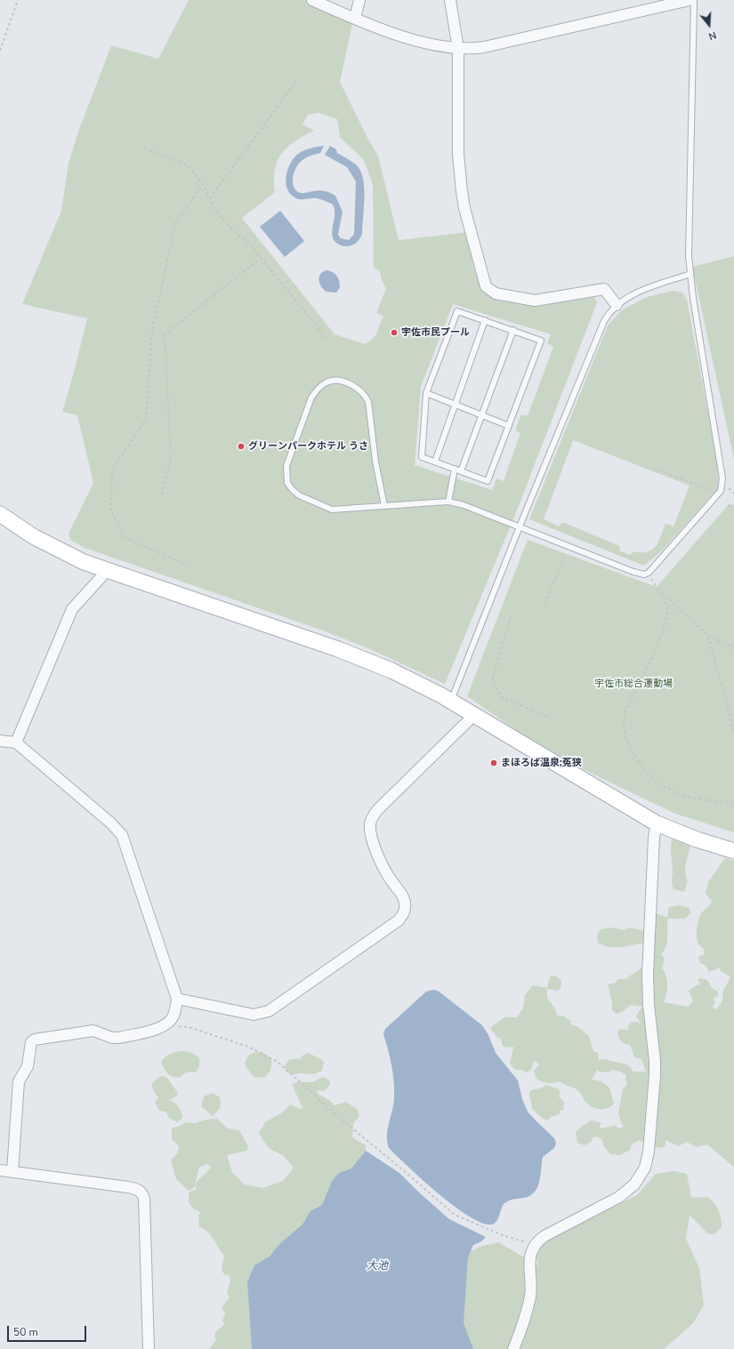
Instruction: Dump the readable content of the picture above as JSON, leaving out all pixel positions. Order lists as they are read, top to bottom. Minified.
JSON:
{"water":["大池"],"parks":["宇佐市総合運動場"],"places":["宇佐市民プール","グリーンパークホテル うさ","まほろば温泉;菟狭"],"scale_bar":"50 m","north":"bottom"}
